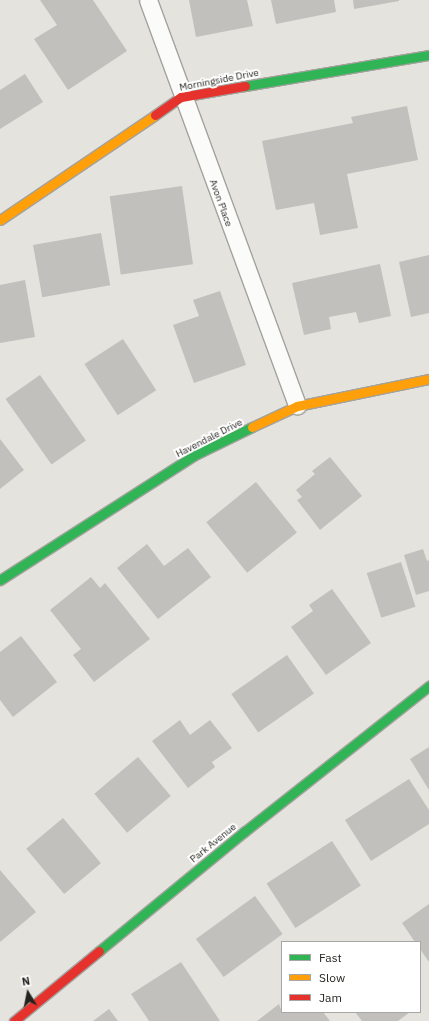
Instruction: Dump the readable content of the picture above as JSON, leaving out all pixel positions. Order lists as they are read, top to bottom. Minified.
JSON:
{"streets":{"street":["Morningside Drive","Avon Place","Havendale Drive","Park Avenue"]},"crossings":[["Morningside Drive","Avon Place"],["Avon Place","Havendale Drive"]],"legend":["Fast","Slow","Jam"],"north":"top"}
